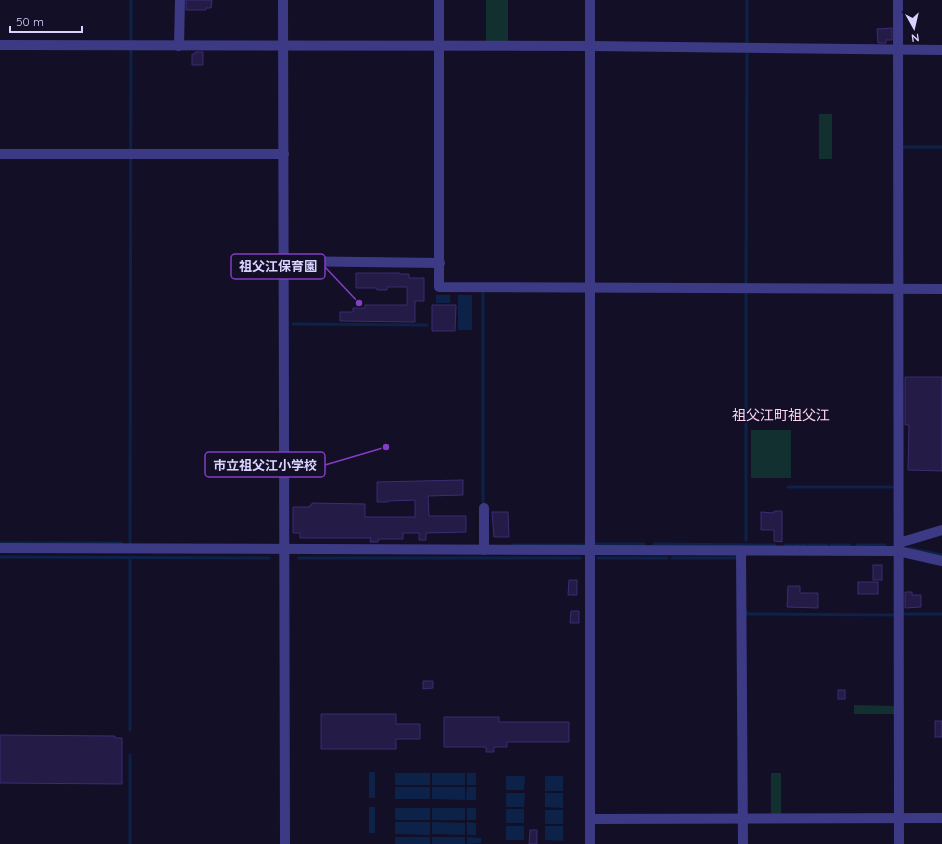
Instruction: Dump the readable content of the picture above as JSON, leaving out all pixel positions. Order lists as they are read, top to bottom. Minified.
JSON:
{"districts":["祖父江町祖父江"],"places":["祖父江保育園","市立祖父江小学校"],"scale_bar":"50 m","north":"bottom"}
